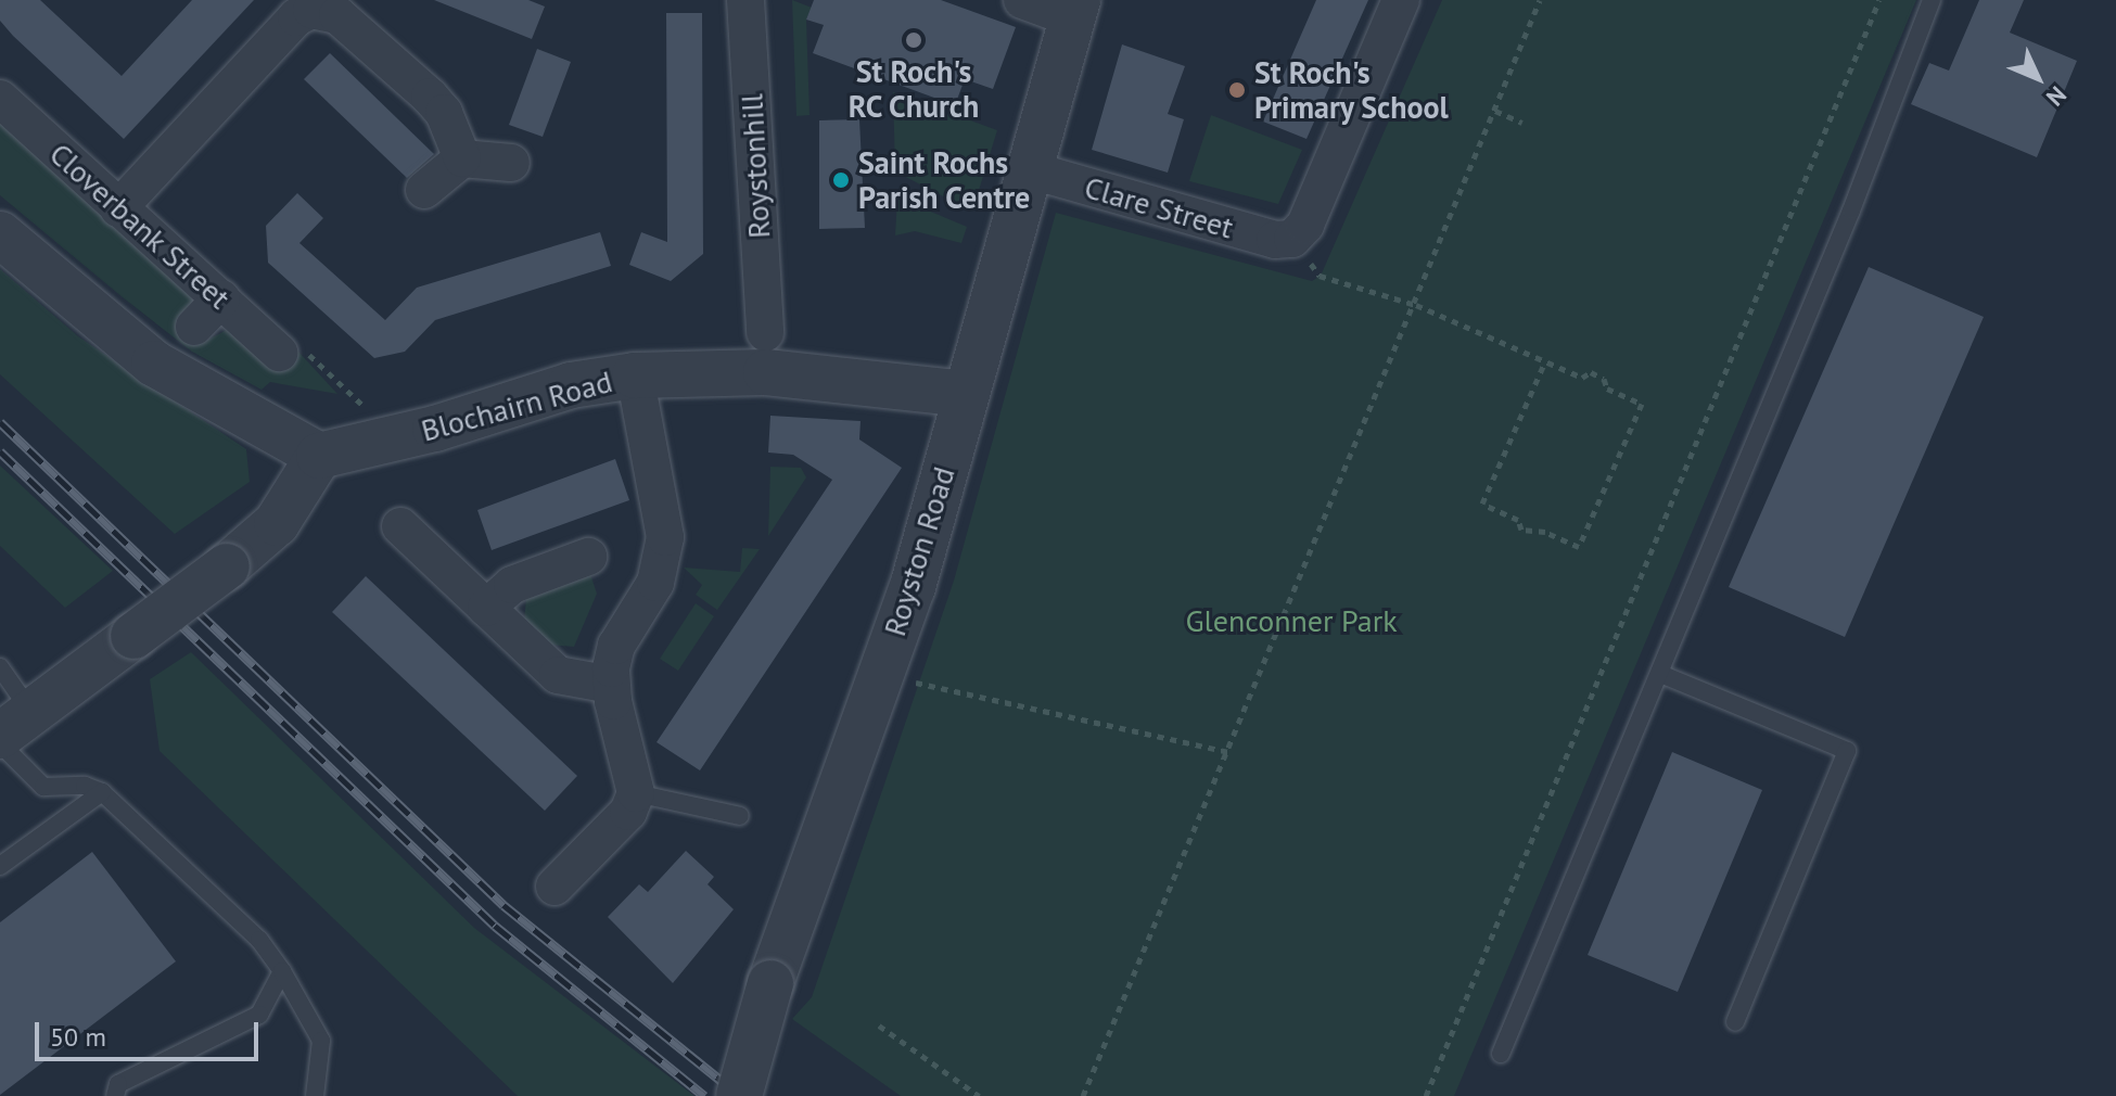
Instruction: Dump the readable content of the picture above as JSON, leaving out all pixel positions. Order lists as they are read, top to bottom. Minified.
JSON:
{"streets":{"street":["Roystonhill","Clare Street","Cloverbank Street","Blochairn Road","Royston Road"]},"crossings":[["Clare Street","Royston Road"],["Blochairn Road","Royston Road"]],"parks":["Glenconner Park"],"places":["St Roch's RC Church","St Roch's Primary School","Saint Rochs Parish Centre"],"scale_bar":"50 m","north":"bottom right"}
